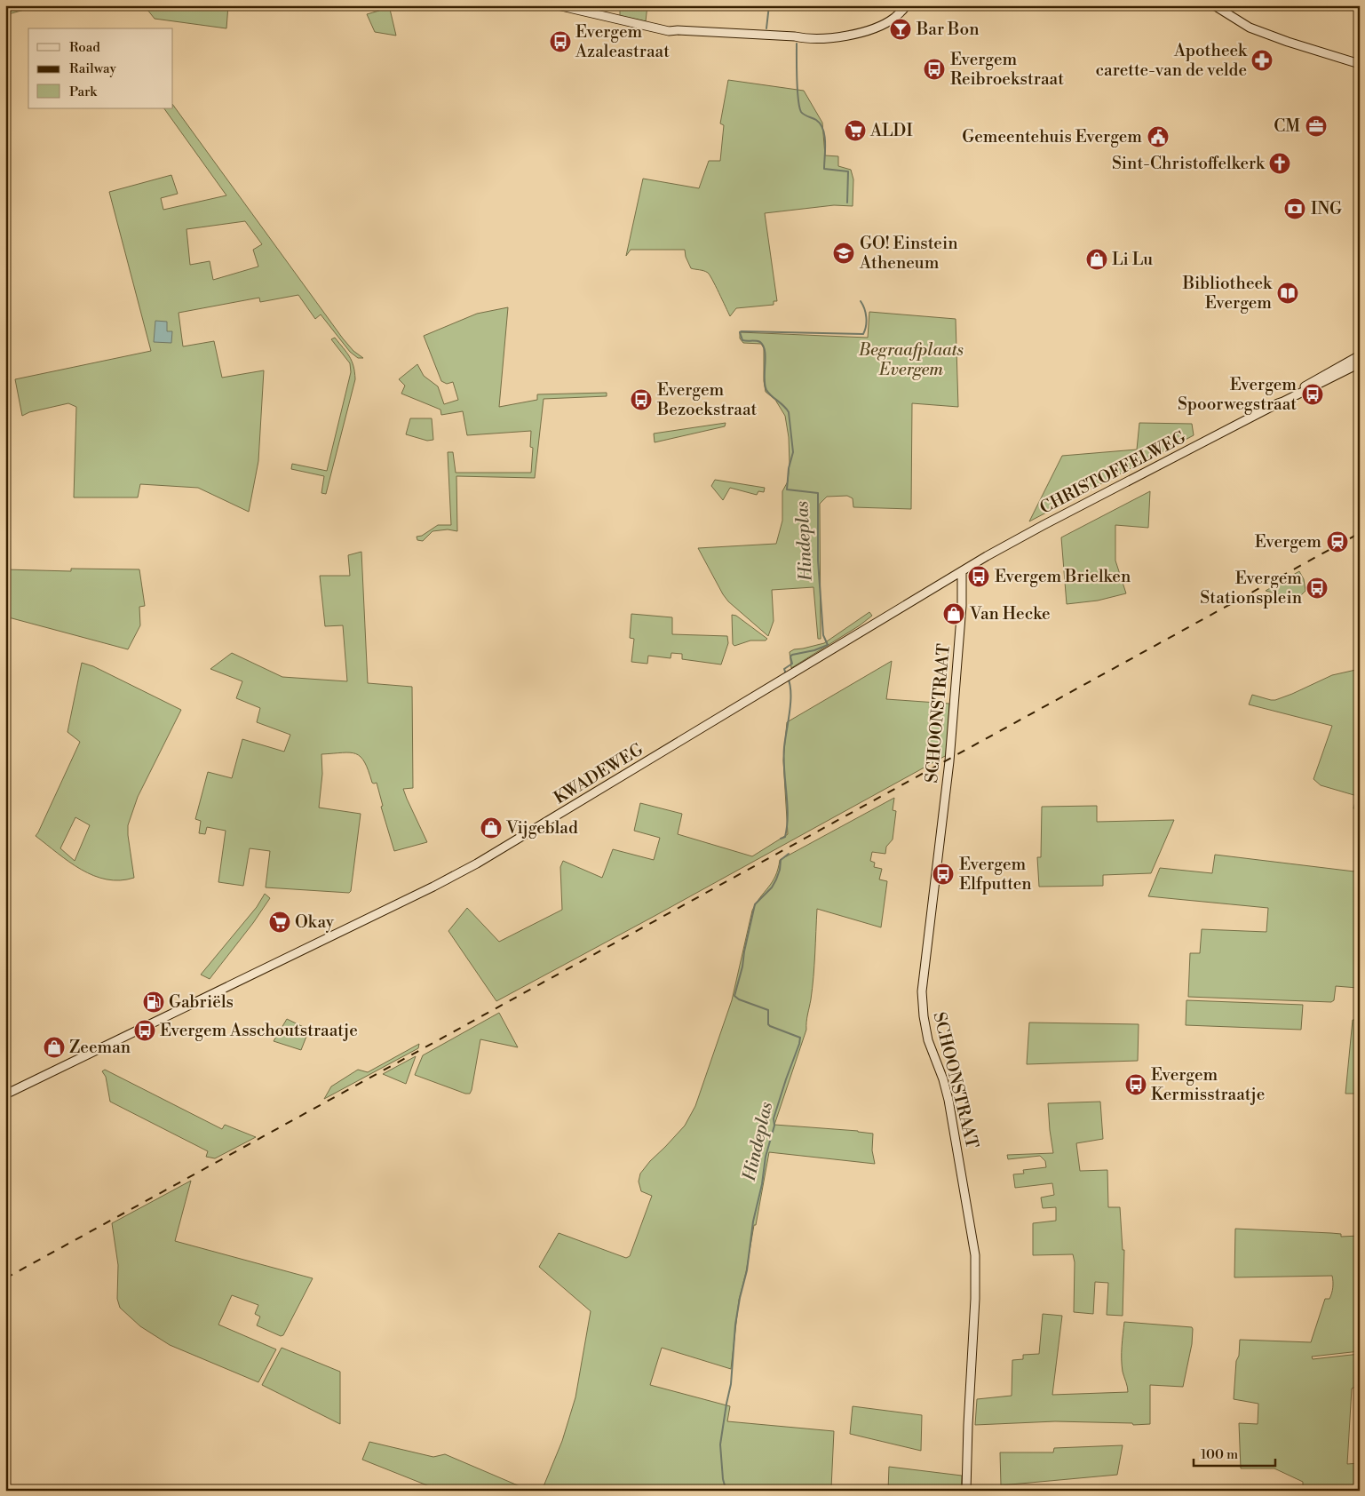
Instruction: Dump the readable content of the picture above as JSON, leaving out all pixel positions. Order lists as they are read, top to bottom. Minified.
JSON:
{"streets":{"main road":["CHRISTOFFELWEG","SCHOONSTRAAT","KWADEWEG"]},"crossings":[["CHRISTOFFELWEG","SCHOONSTRAAT"],["CHRISTOFFELWEG","KWADEWEG"],["SCHOONSTRAAT","KWADEWEG"]],"water":["Hindeplas"],"parks":["Begraafplaats Evergem"],"places":{"bar":["Bar Bon"],"bus stop":["Evergem Azaleastraat","Evergem Reibroekstraat","Evergem Spoorwegstraat","Evergem Bezoekstraat","Evergem Brielken","Evergem Stationsplein","Evergem Elfputten","Evergem Asschoutstraatje","Evergem Kermisstraatje"],"pharmacy":["Apotheek carette-van de velde"],"office":["CM"],"supermarket":["ALDI","Okay"],"public building":["Gemeentehuis Evergem"],"church":["Sint-Christoffelkerk"],"bank":["ING"],"school or university":["GO! Einstein Atheneum"],"shop":["Li Lu","Van Hecke","Vijgeblad","Zeeman"],"library":["Bibliotheek Evergem"],"station":["Evergem"],"fuel station":["Gabriëls"]},"legend":["Road","Railway","Park"],"scale_bar":"100 m"}
